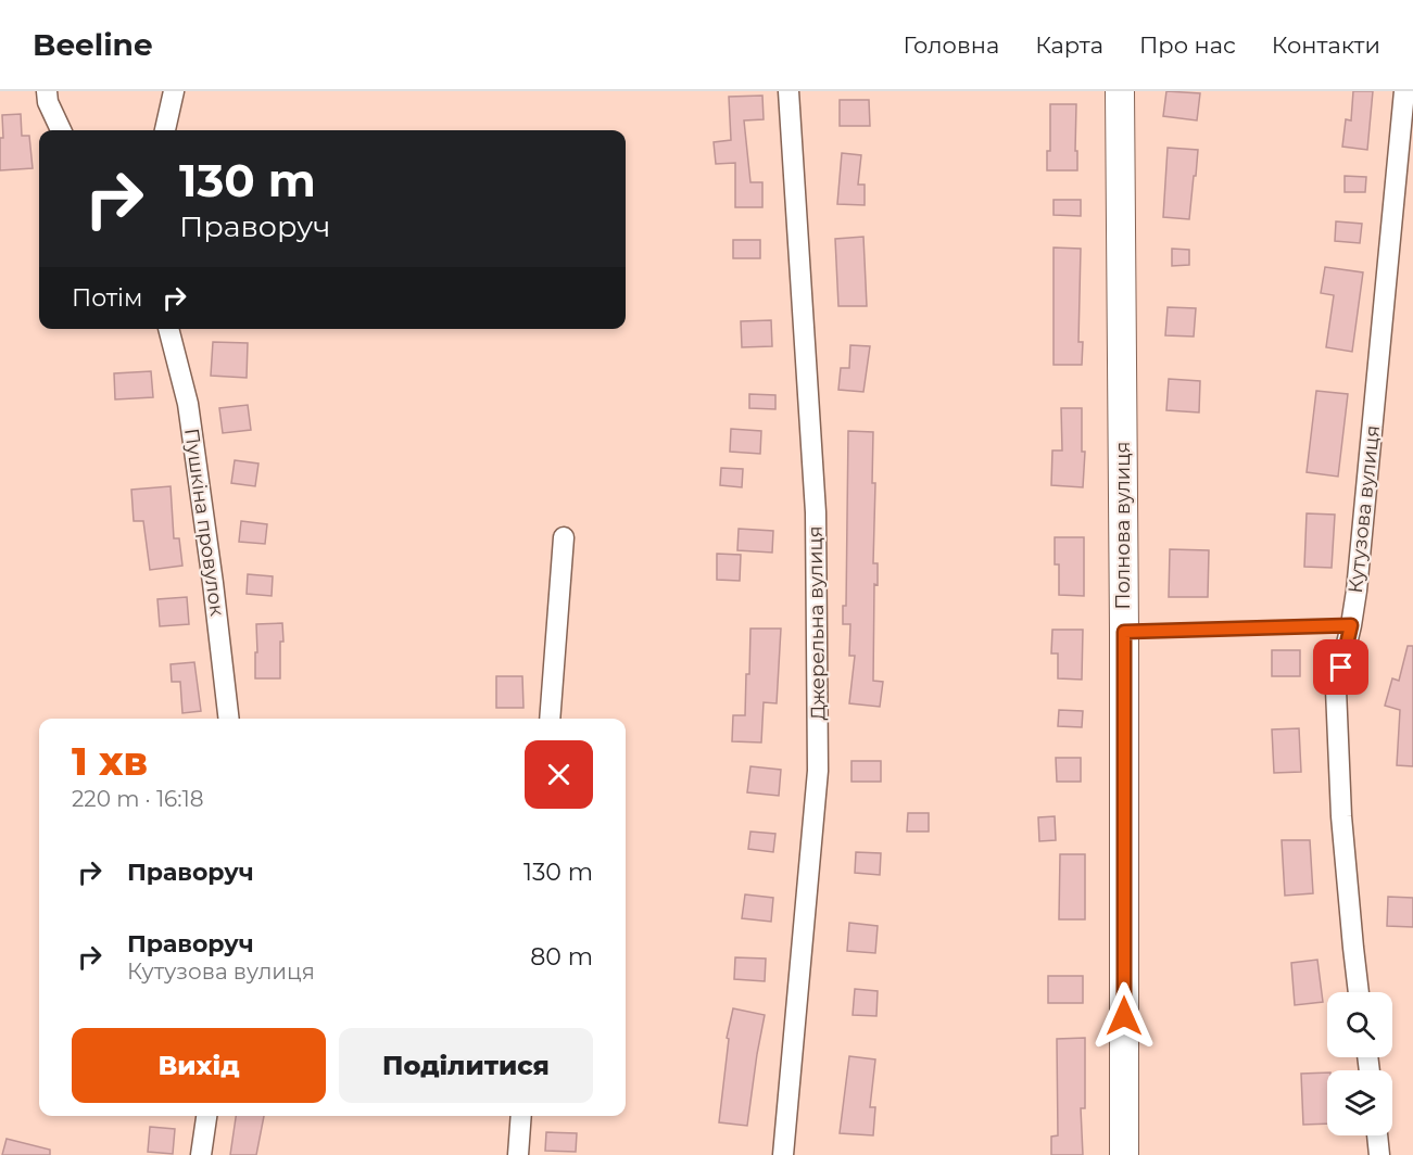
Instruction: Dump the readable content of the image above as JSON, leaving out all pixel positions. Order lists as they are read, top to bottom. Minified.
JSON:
{"streets":{"street":["Кутузова вулиця","Пушкіна провулок","Полнова вулиця","Джерельна вулиця"]},"page":{"header":"Beeline","nav":["Головна","Карта","Про нас","Контакти"],"turn":["130 m","Праворуч"],"then":"Потім","heading":["1 хв","220 m · 16:18"],"list":[{"name":"Праворуч","value":"130 m"},{"name":"Праворуч","note":"Кутузова вулиця","value":"80 m"}],"buttons":["Вихід","Поділитися"]}}
